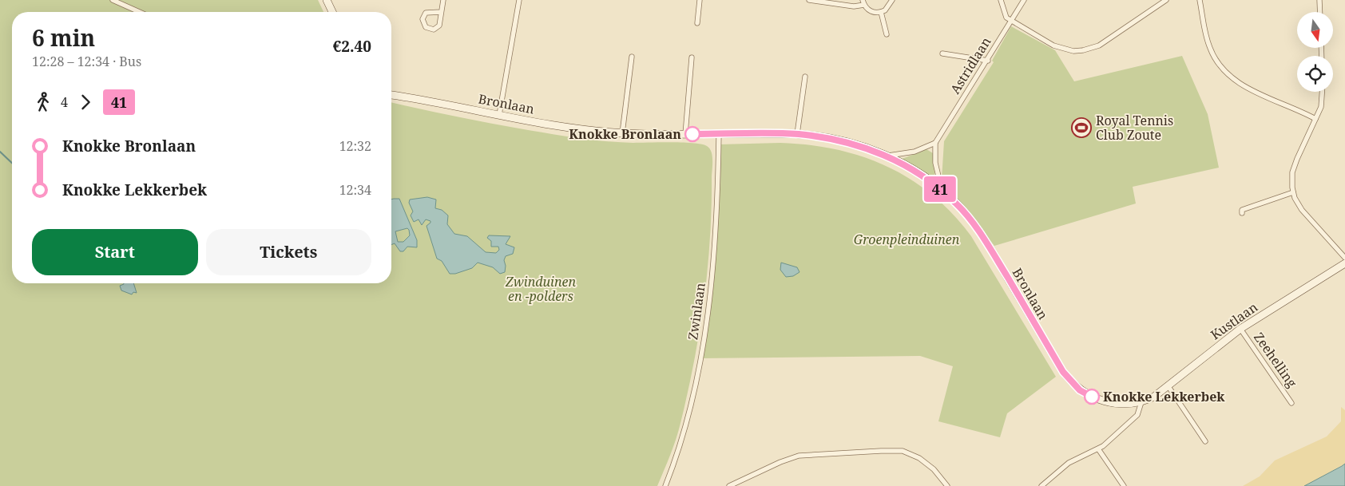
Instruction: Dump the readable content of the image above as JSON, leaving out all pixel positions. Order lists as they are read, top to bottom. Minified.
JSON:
{"streets":{"street":["Astridlaan","Bronlaan","Zwinlaan","Kustlaan","Zeehelling"]},"crossings":[["Bronlaan","Zwinlaan"],["Bronlaan","Kustlaan"],["Kustlaan","Zeehelling"]],"parks":["Groenpleinduinen","Zwinduinen en -polders"],"places":{"sports":["Royal Tennis Club Zoute"],"other":["Knokke Bronlaan","Knokke Lekkerbek"]},"lines":["bus line 41"],"north":"bottom","page":{"on_map":"41","heading":["6 min","12:28 – 12:34 · Bus","€2.40"],"legs":["4","41"],"list":[{"name":"Knokke Bronlaan","value":"12:32"},{"name":"Knokke Lekkerbek","value":"12:34"}],"buttons":["Start","Tickets"]}}
